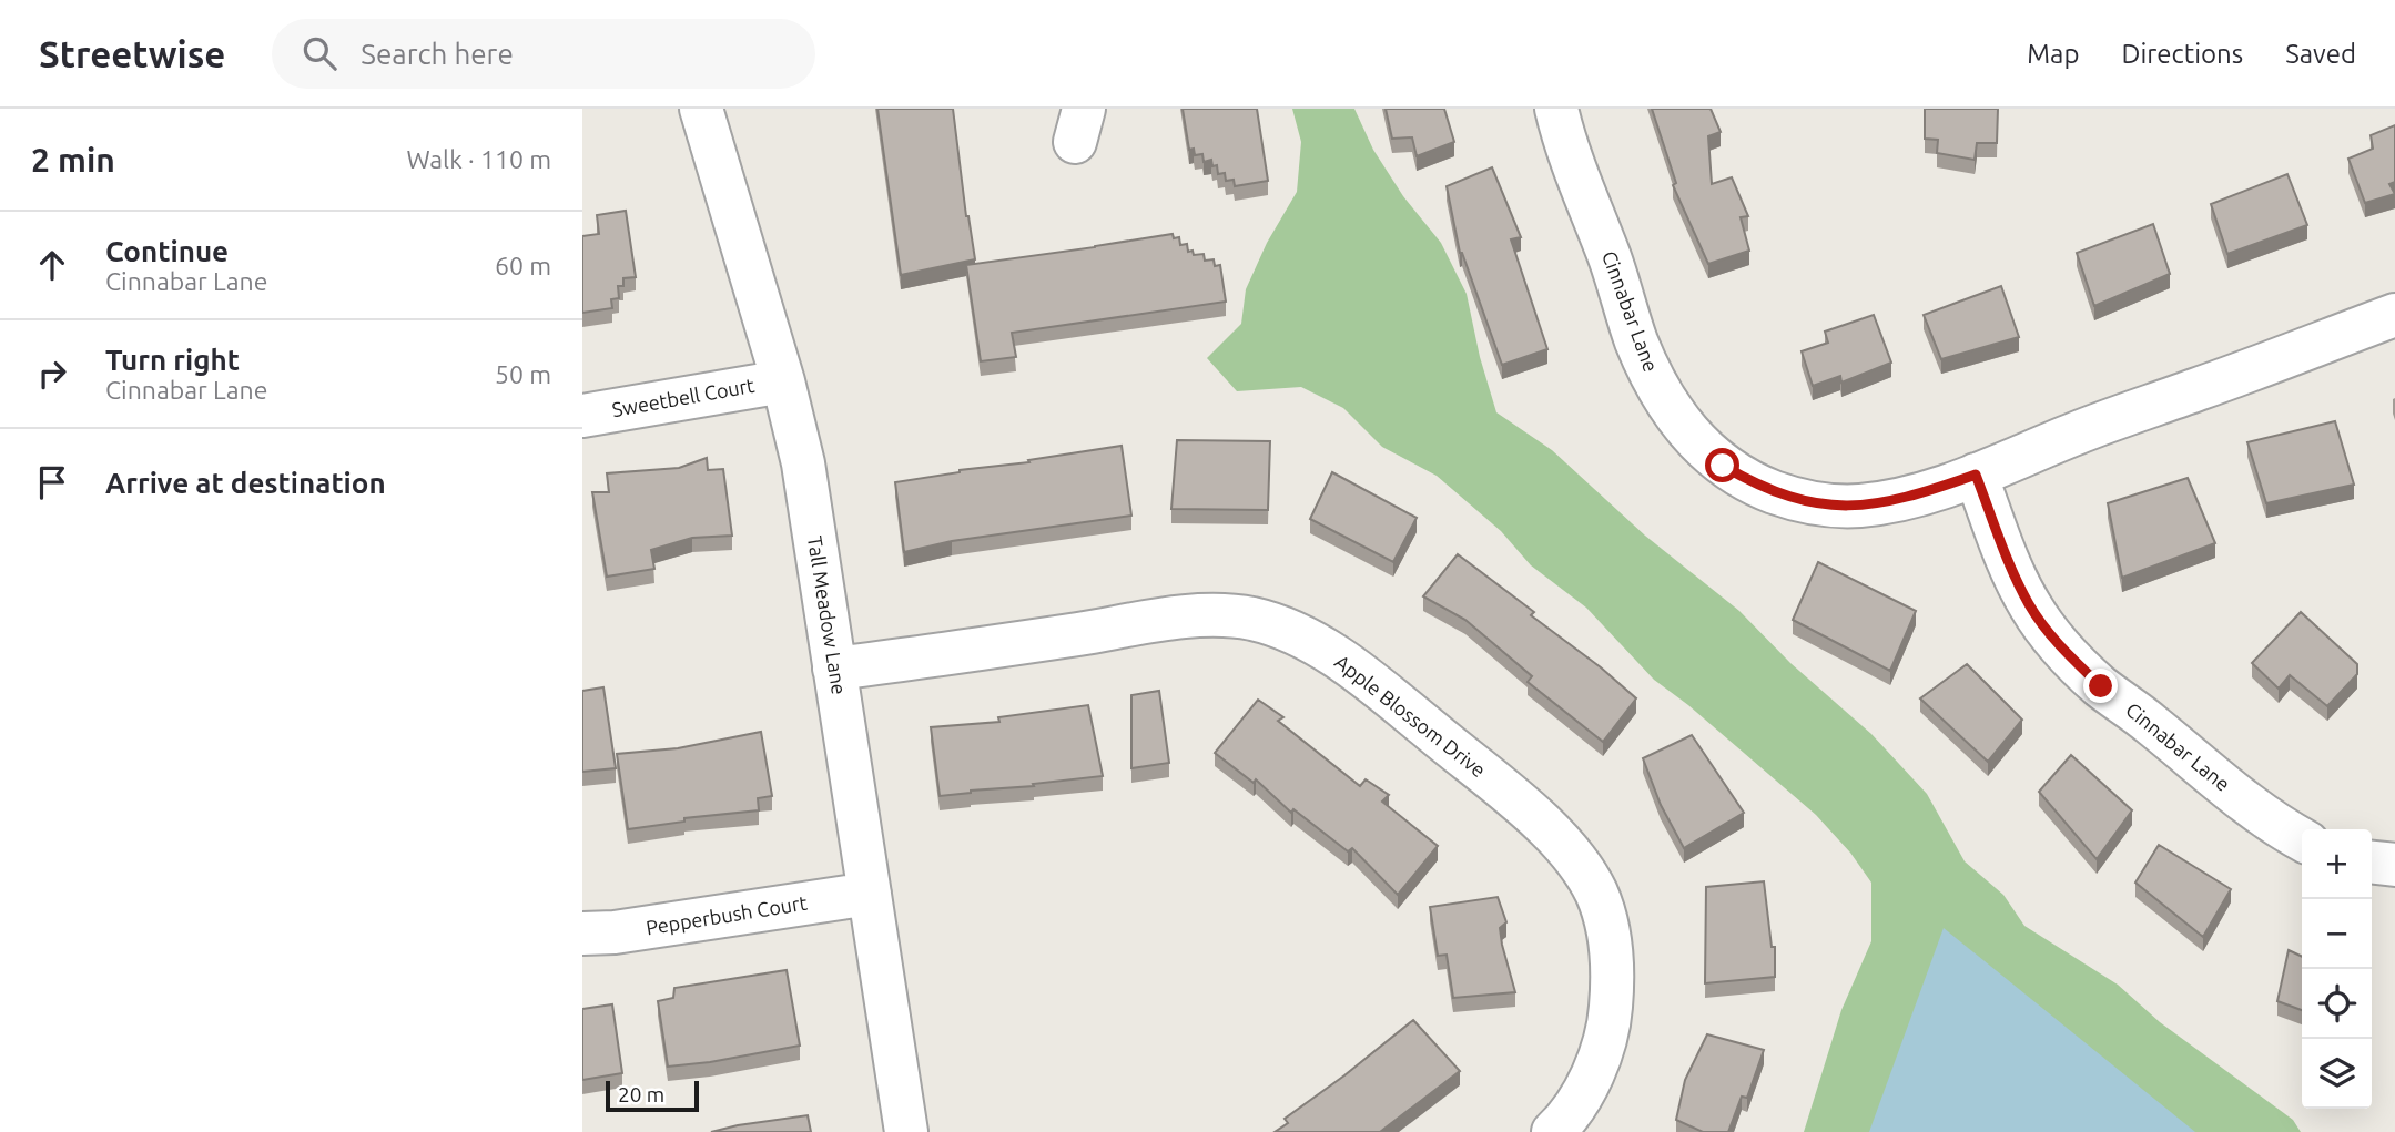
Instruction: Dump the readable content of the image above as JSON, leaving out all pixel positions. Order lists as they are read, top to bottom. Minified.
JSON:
{"streets":{"street":["Cinnabar Lane","Sweetbell Court","Tall Meadow Lane","Apple Blossom Drive","Pepperbush Court"]},"crossings":[["Sweetbell Court","Tall Meadow Lane"],["Tall Meadow Lane","Apple Blossom Drive"],["Tall Meadow Lane","Pepperbush Court"]],"scale_bar":"20 m","page":{"header":"Streetwise","search":"Search here","nav":["Map","Directions","Saved"],"heading":["2 min","Walk · 110 m"],"list":[["Continue","Cinnabar Lane","60 m"],["Turn right","Cinnabar Lane","50 m"],"Arrive at destination"],"map_buttons":["+","−"],"scale":"20 m"}}
